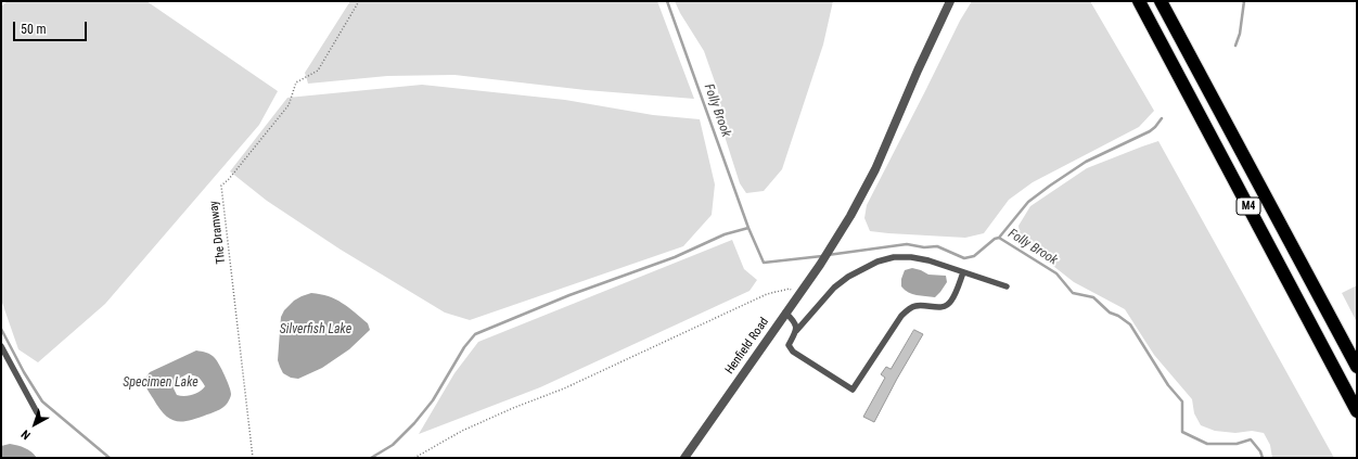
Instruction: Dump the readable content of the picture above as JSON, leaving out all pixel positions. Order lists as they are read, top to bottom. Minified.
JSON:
{"streets":{"highway":["M4"],"street":["Henfield Road"],"path":["The Dramway"]},"water":["Folly Brook","Silverfish Lake","Specimen Lake"],"scale_bar":"50 m","north":"bottom left"}
